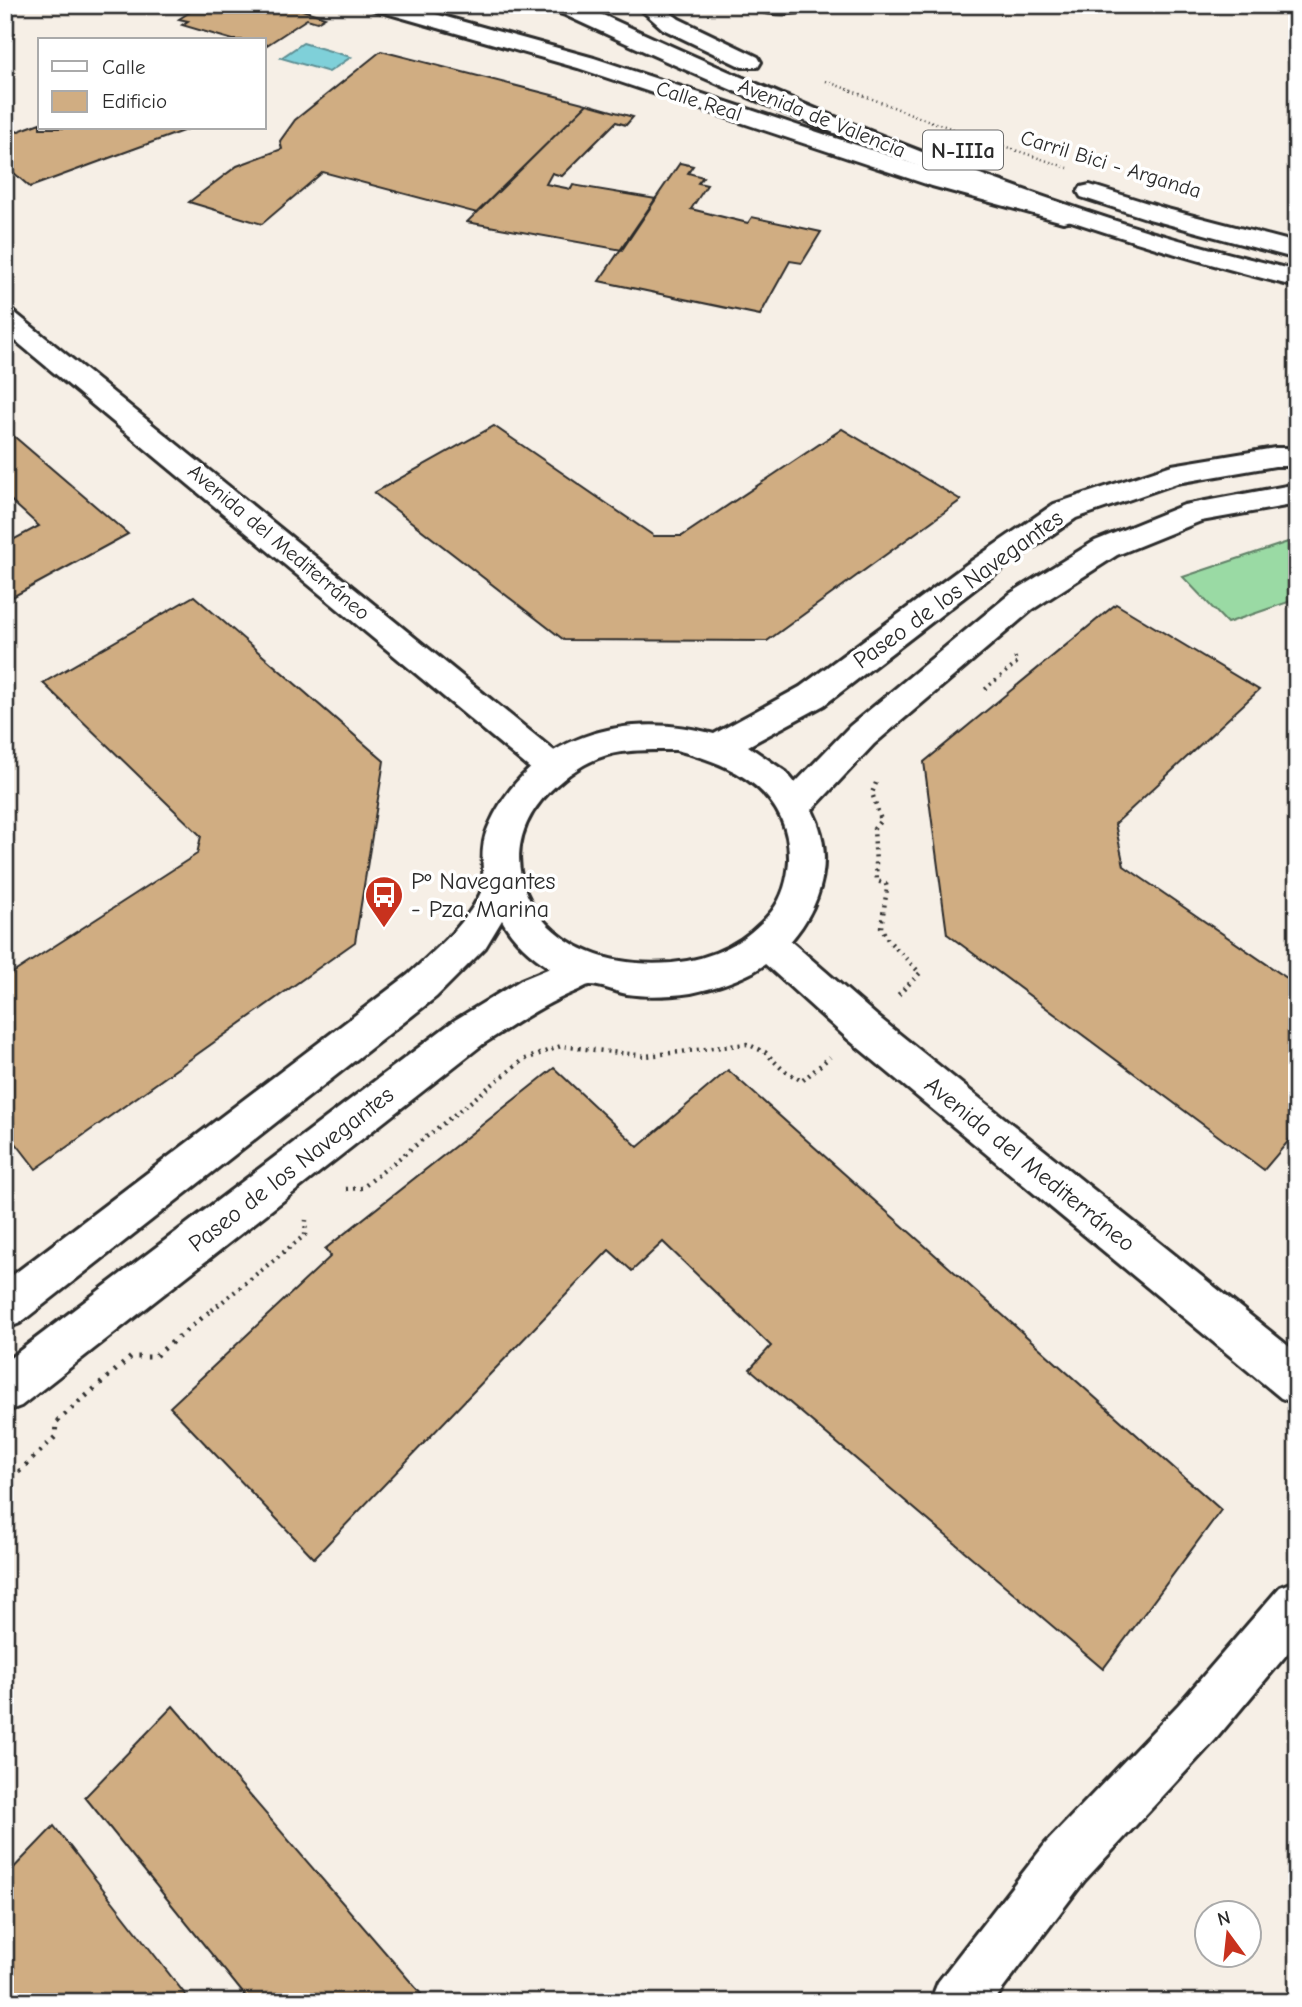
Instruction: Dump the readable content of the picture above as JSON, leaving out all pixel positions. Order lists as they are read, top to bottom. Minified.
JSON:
{"streets":{"main road":["Calle Real","Avenida de Valencia","N-IIIa","Avenida del Mediterráneo","Paseo de los Navegantes"],"path":["Carril Bici - Arganda"]},"crossings":[["Calle Real","Avenida de Valencia"]],"places":{"bus stop":["Pº Navegantes - Pza. Marina"]},"legend":["Calle","Edificio"],"north":"top"}
